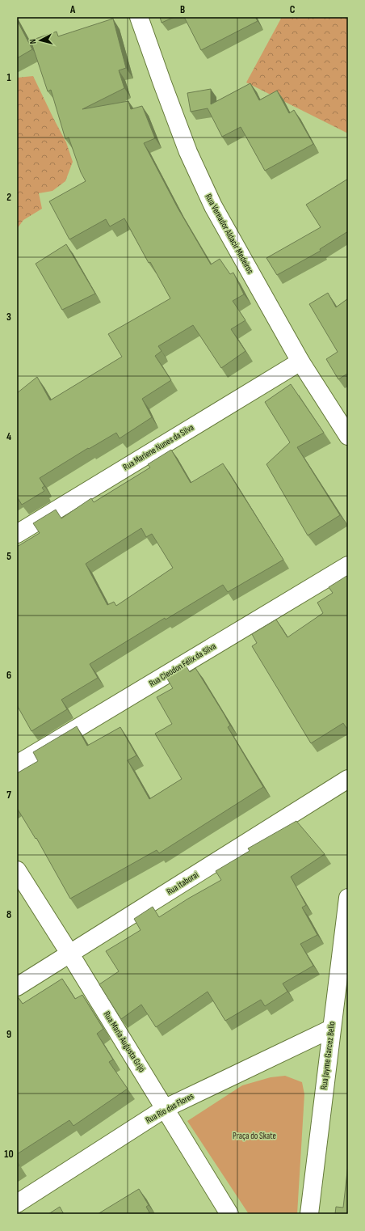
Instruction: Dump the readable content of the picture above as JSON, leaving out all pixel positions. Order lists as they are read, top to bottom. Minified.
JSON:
{"streets":{"street":["Rua Vereador Aldacir Medeiros","Rua Marlene Nunes da Silva","Rua Cleodon Félix da Silva","Rua Itaborai","Rua Maria Augusta Grijó","Rua Jayme Garcez Bello","Rua Rio das Flores"]},"crossings":[["Rua Vereador Aldacir Medeiros","Rua Marlene Nunes da Silva"],["Rua Itaborai","Rua Maria Augusta Grijó"],["Rua Maria Augusta Grijó","Rua Rio das Flores"],["Rua Jayme Garcez Bello","Rua Rio das Flores"]],"parks":["Praça do Skate"],"north":"left","grid":{"columns":["A","B","C"],"rows":["1","2","3","4","5","6","7","8","9","10"]}}
